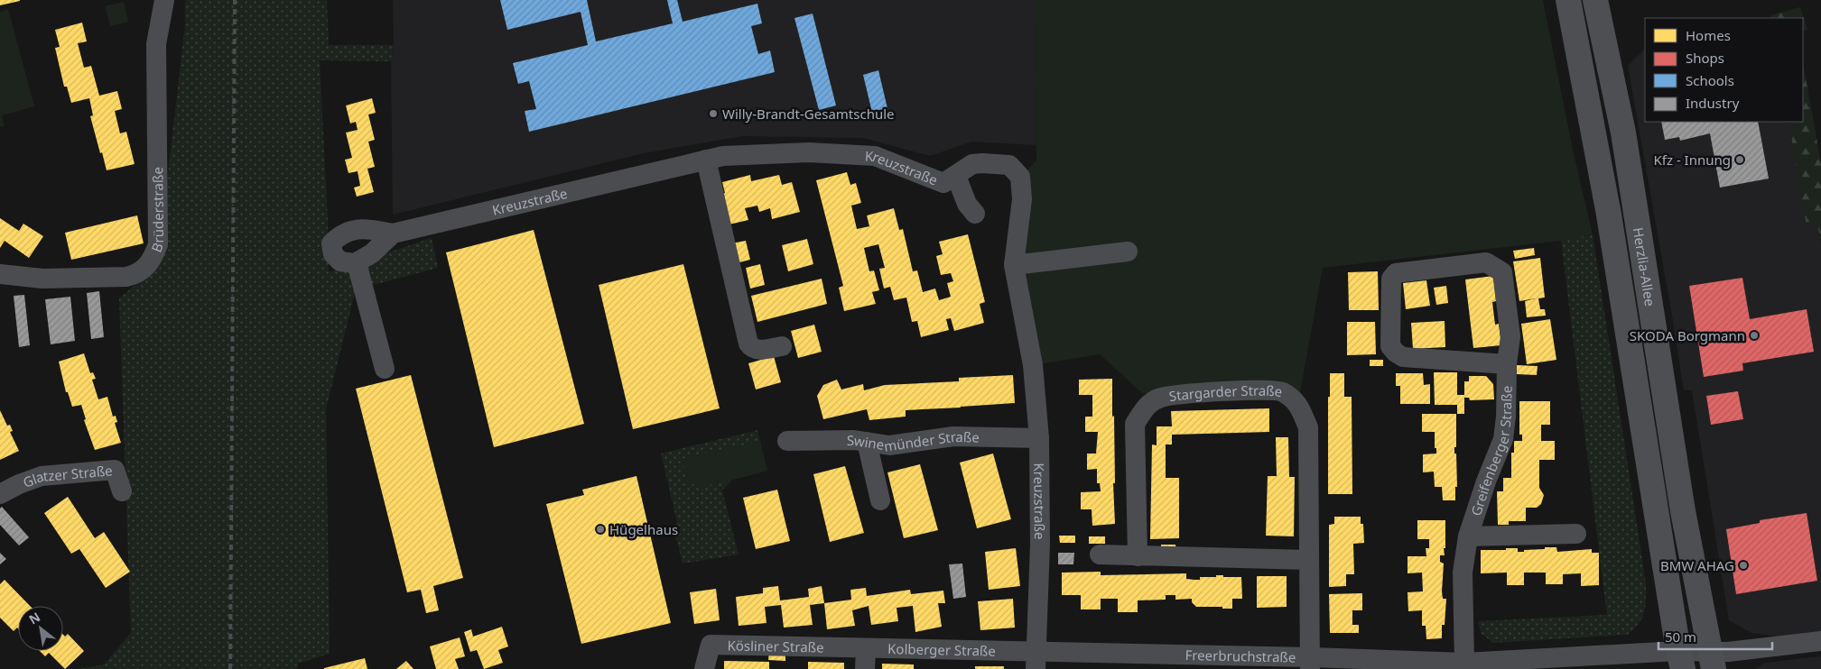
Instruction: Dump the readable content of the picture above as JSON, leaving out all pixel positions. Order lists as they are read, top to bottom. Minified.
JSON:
{"streets":{"main road":["Herzlia-Allee"],"street":["Kreuzstraße","Brüderstraße","Stargarder Straße","Swinemünder Straße","Greifenberger Straße","Glatzer Straße","Kösliner Straße","Kolberger Straße","Freerbruchstraße"]},"crossings":[["Kreuzstraße","Swinemünder Straße"],["Kreuzstraße","Kolberger Straße"],["Kreuzstraße","Freerbruchstraße"],["Herzlia-Allee","Freerbruchstraße"],["Stargarder Straße","Freerbruchstraße"],["Greifenberger Straße","Freerbruchstraße"],["Kösliner Straße","Kolberger Straße"],["Kolberger Straße","Freerbruchstraße"]],"places":["Willy-Brandt-Gesamtschule","Kfz - Innung","SKODA Borgmann","Hügelhaus","BMW AHAG"],"legend":["Homes","Shops","Schools","Industry"],"scale_bar":"50 m","north":"top left"}
